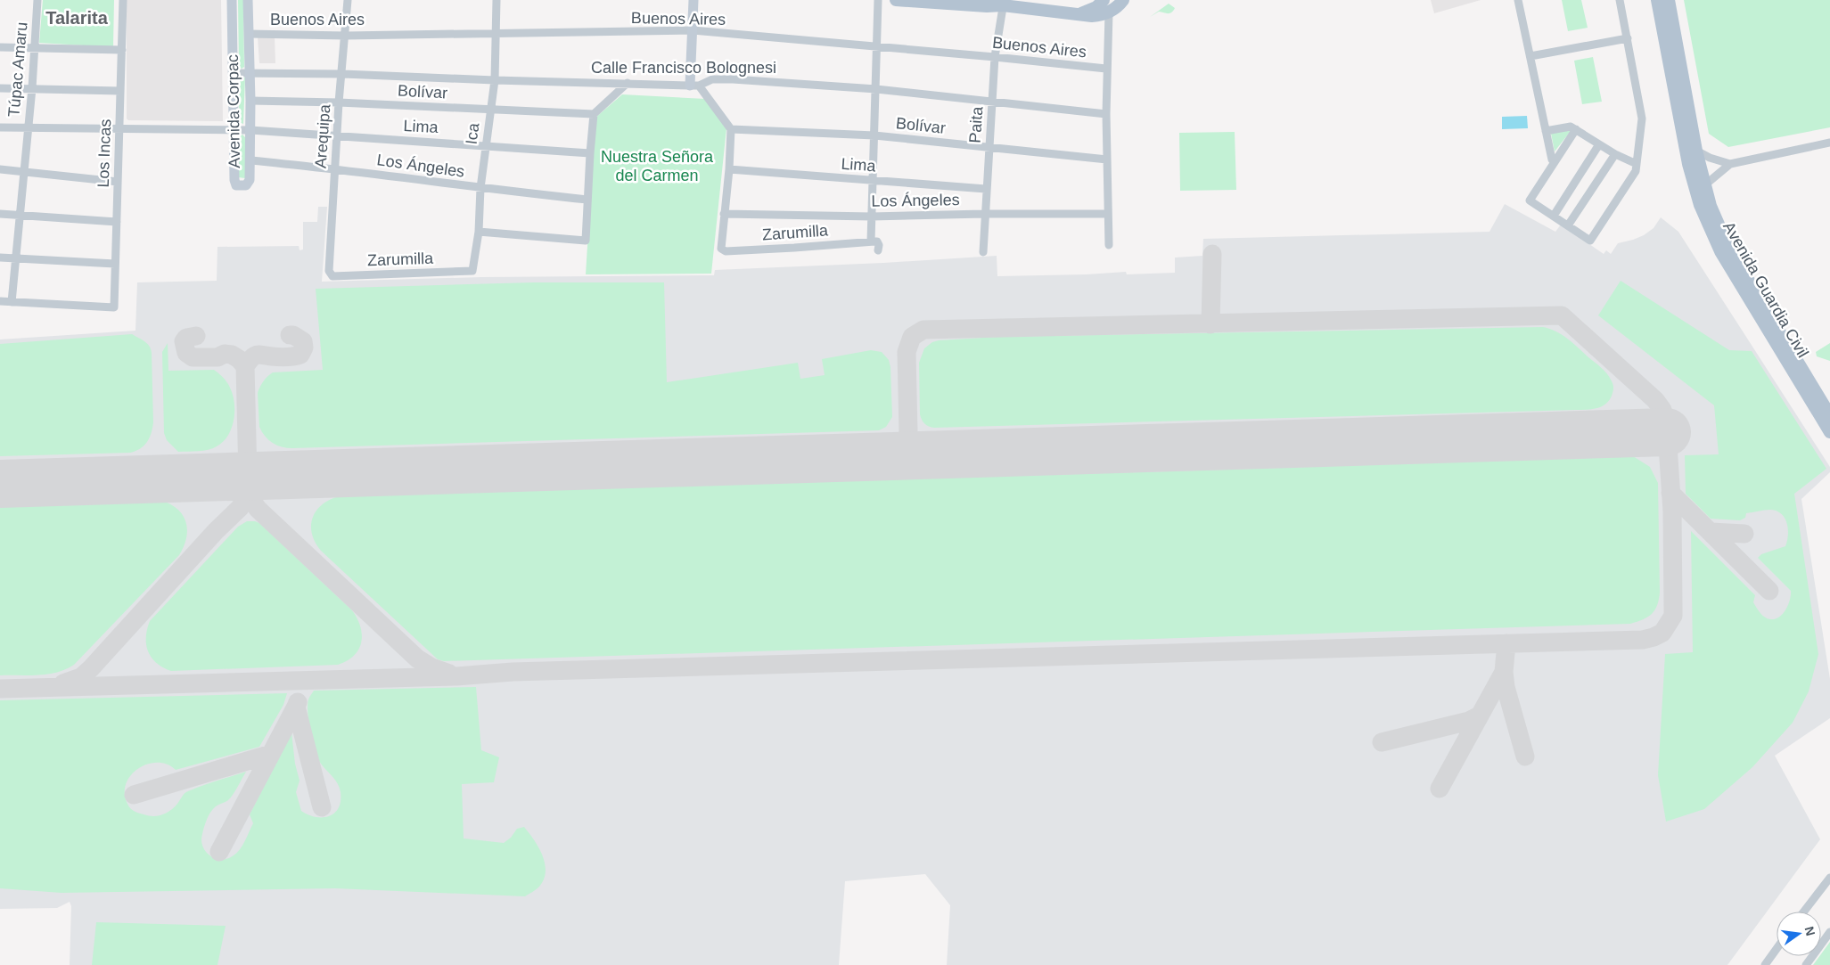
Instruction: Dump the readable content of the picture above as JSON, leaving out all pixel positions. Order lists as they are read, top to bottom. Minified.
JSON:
{"streets":{"main road":["Avenida Guardia Civil"],"street":["Buenos Aires","Calle Francisco Bolognesi","Túpac Amaru","Bolívar","Avenida Corpac","Paita","Lima","Ica","Arequipa","Los Incas","Los Ángeles","Zarumilla"]},"crossings":[["Buenos Aires","Avenida Corpac"],["Buenos Aires","Paita"],["Buenos Aires","Ica"],["Buenos Aires","Arequipa"],["Calle Francisco Bolognesi","Avenida Corpac"],["Calle Francisco Bolognesi","Paita"],["Calle Francisco Bolognesi","Ica"],["Calle Francisco Bolognesi","Arequipa"],["Túpac Amaru","Lima"],["Túpac Amaru","Los Incas"],["Bolívar","Avenida Corpac"],["Bolívar","Paita"],["Bolívar","Ica"],["Bolívar","Arequipa"],["Avenida Corpac","Lima"],["Avenida Corpac","Los Ángeles"],["Paita","Lima"],["Paita","Los Ángeles"],["Lima","Ica"],["Lima","Arequipa"],["Lima","Los Incas"],["Ica","Los Ángeles"],["Ica","Zarumilla"],["Arequipa","Los Ángeles"],["Arequipa","Zarumilla"],["Los Ángeles","Zarumilla"]],"districts":["Talarita"],"parks":["Nuestra Señora del Carmen"],"north":"right"}
